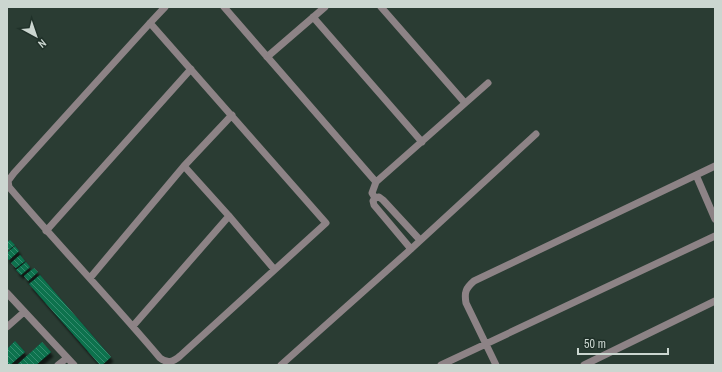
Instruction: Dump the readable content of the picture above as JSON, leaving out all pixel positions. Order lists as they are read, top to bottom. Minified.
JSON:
{"scale_bar":"50 m","north":"bottom right"}
